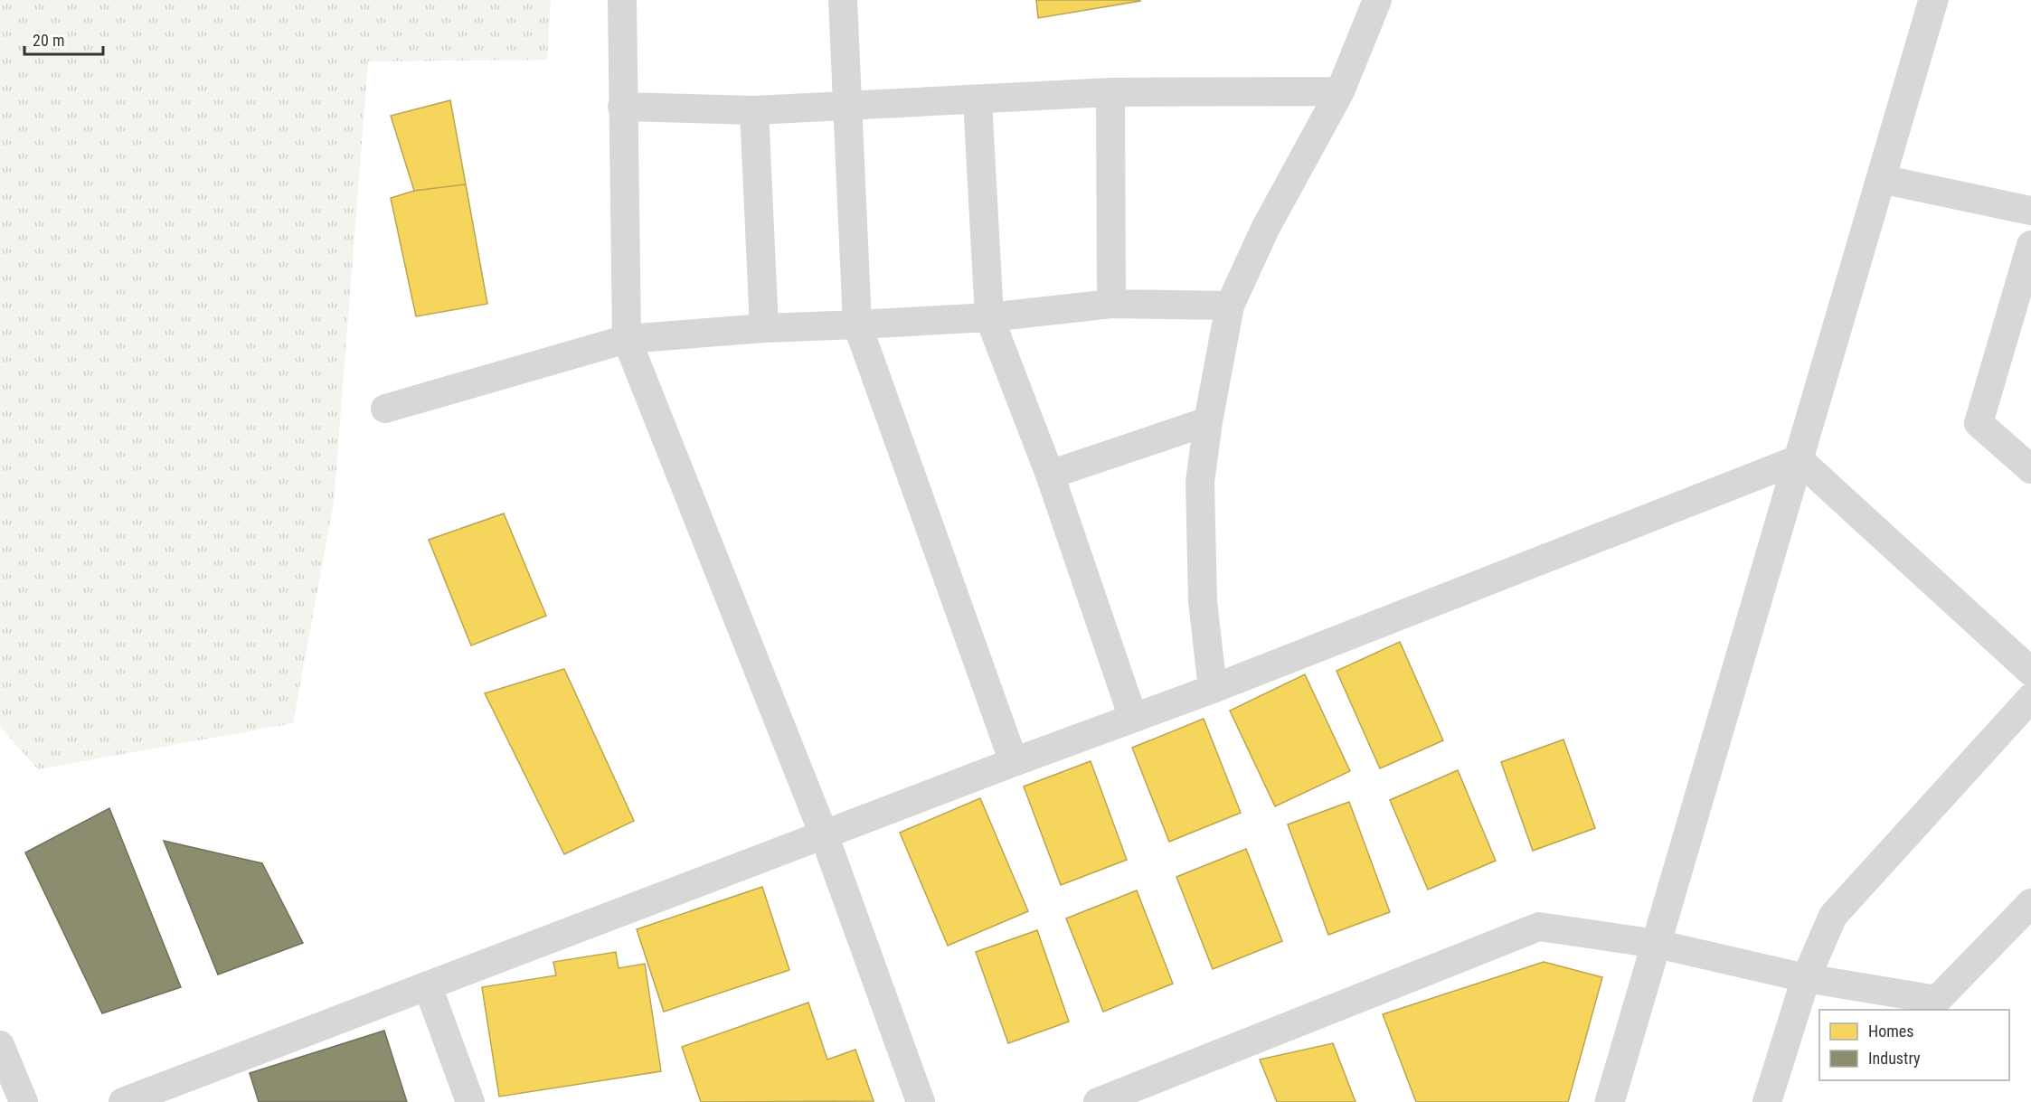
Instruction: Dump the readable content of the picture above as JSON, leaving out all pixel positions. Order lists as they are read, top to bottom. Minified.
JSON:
{"legend":["Homes","Industry"],"scale_bar":"20 m"}
